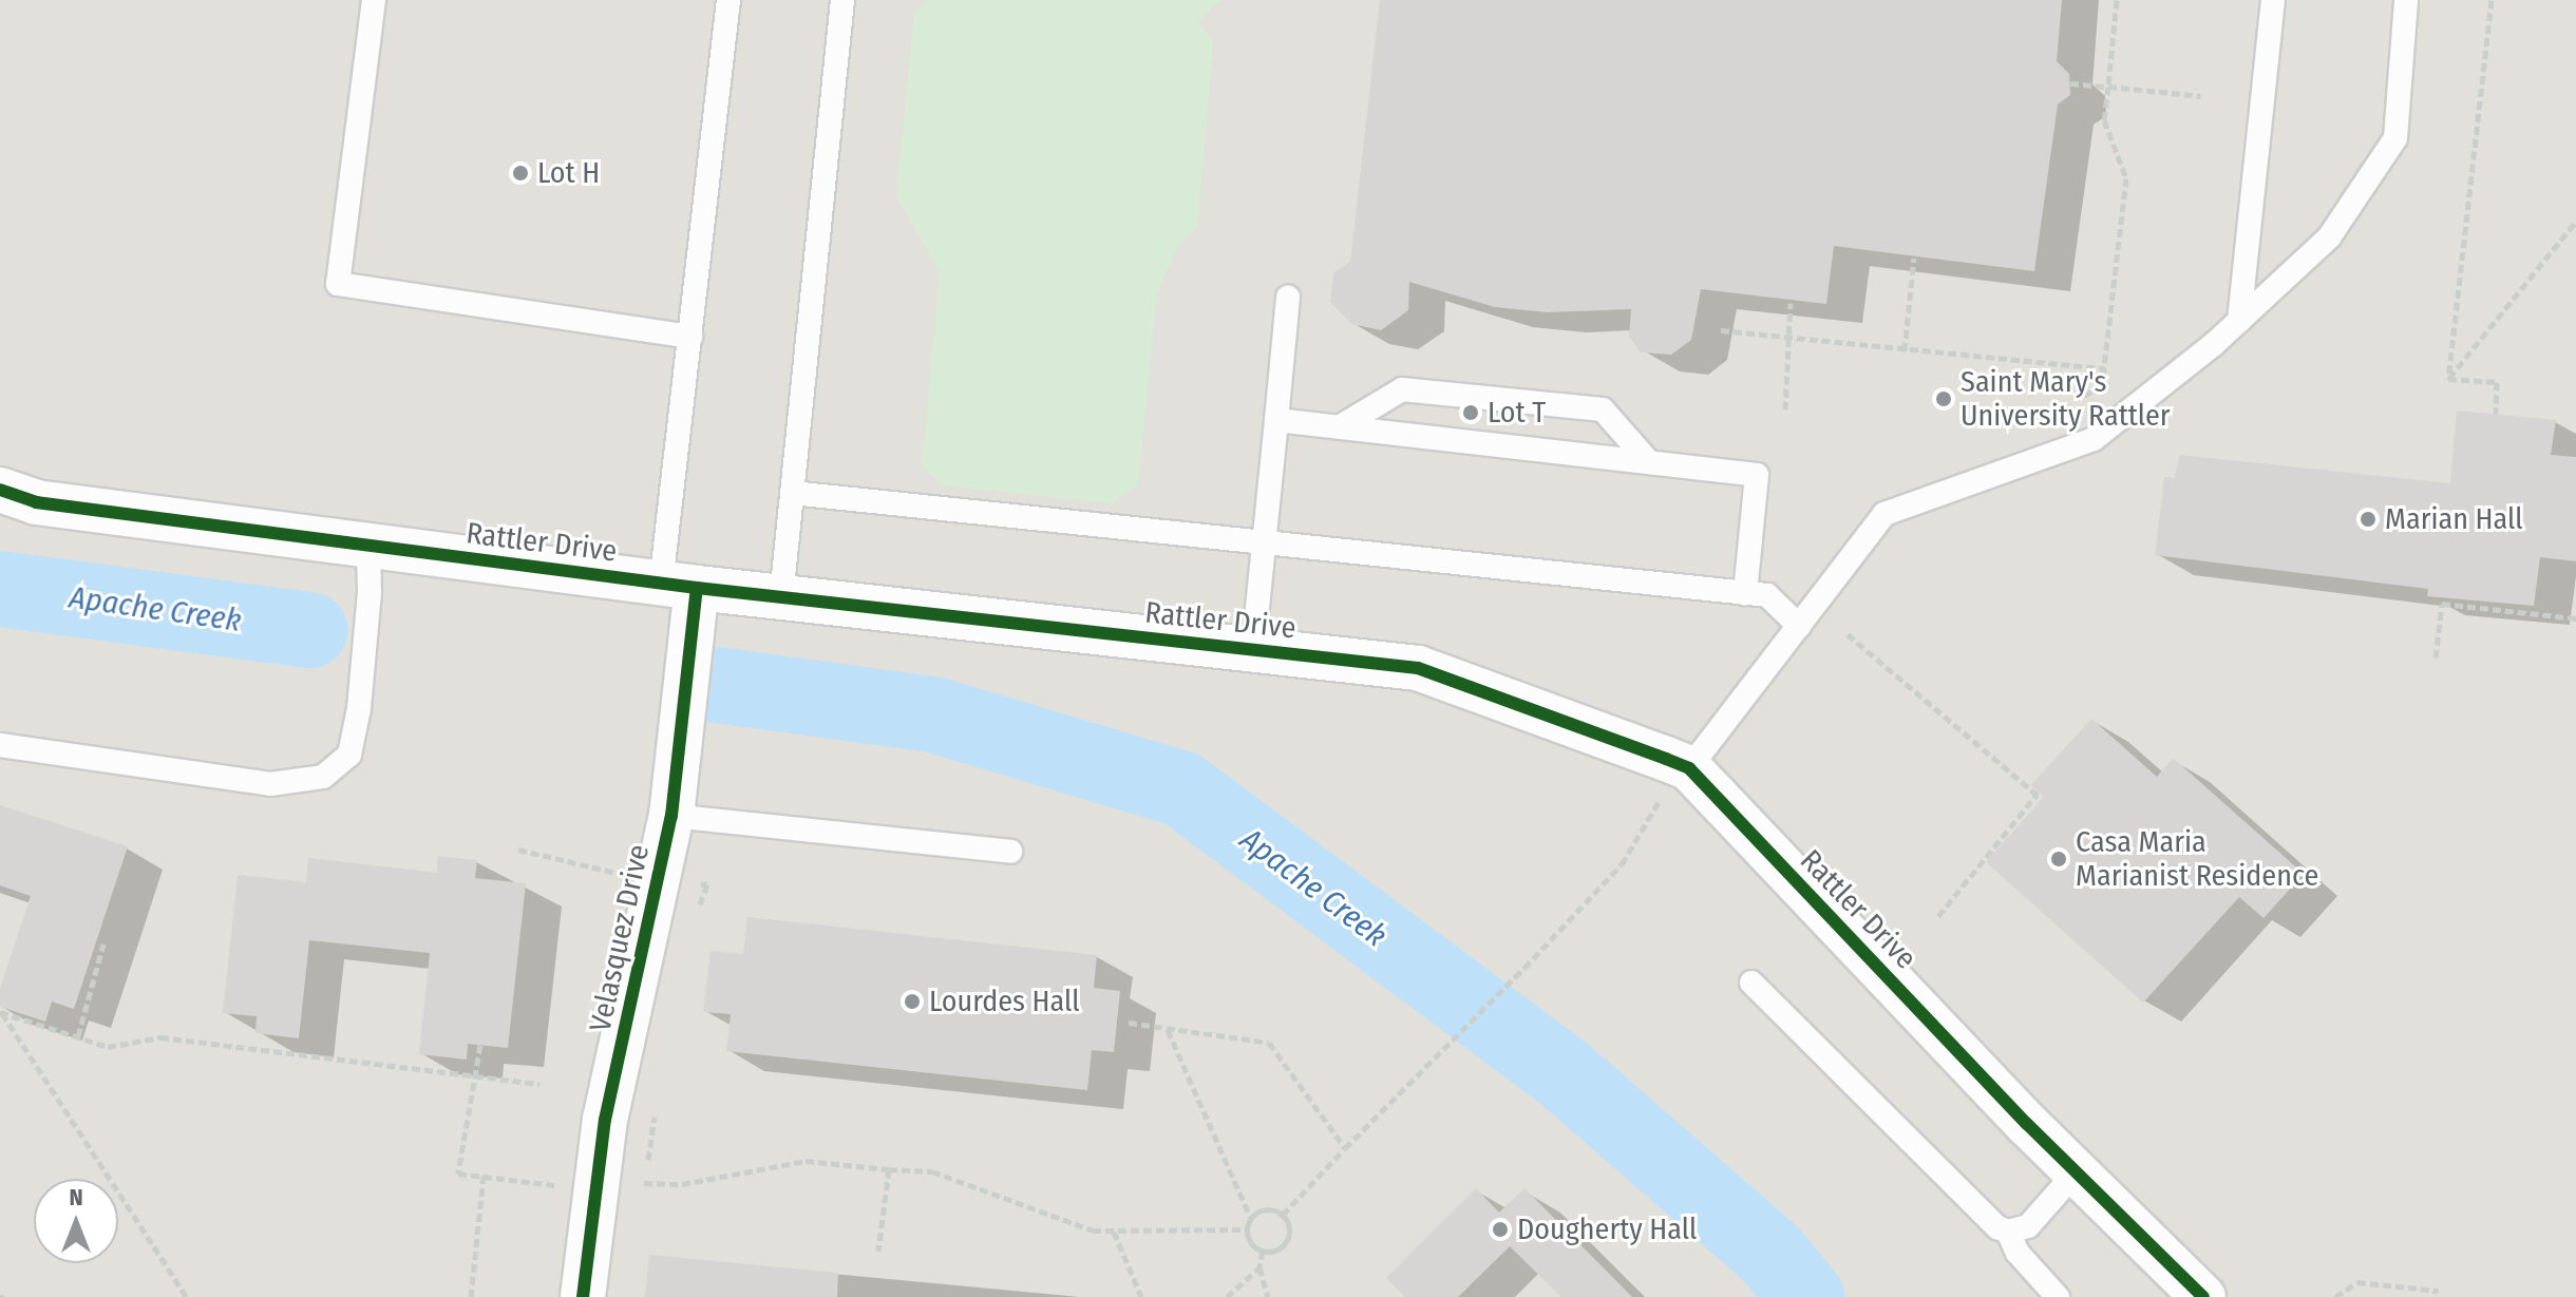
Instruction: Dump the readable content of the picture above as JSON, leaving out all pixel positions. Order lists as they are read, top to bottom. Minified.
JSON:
{"streets":{"street":["Rattler Drive","Velasquez Drive"]},"crossings":[["Rattler Drive","Velasquez Drive"]],"water":["Apache Creek"],"places":["Lot H","Saint Mary's University Rattler","Lot T","Marian Hall","Casa Maria Marianist Residence","Lourdes Hall","Dougherty Hall"],"north":"top"}
